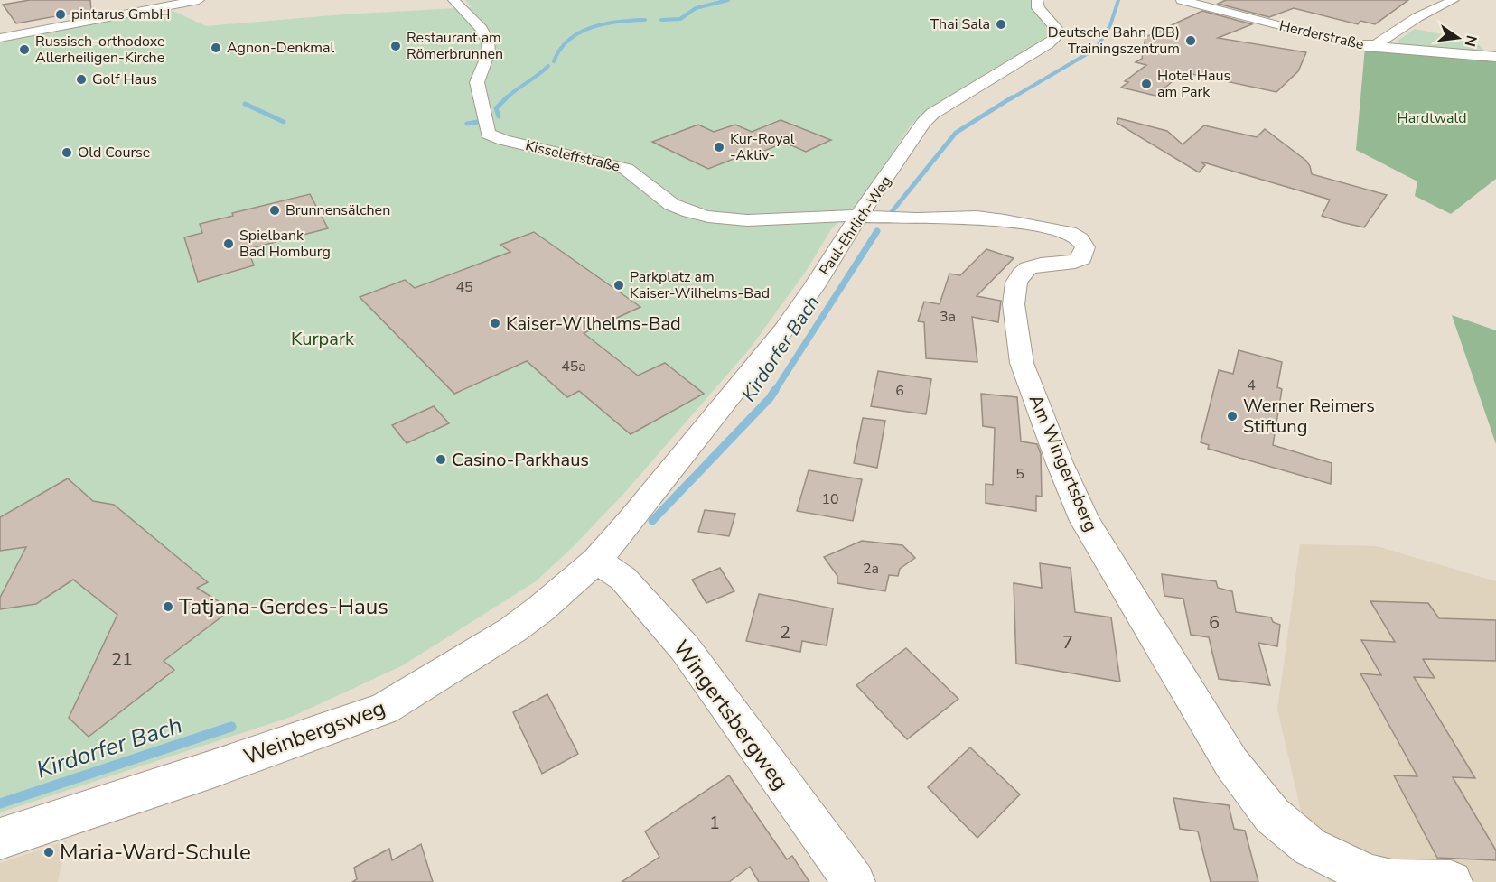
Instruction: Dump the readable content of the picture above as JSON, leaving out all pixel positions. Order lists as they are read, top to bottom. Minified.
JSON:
{"streets":{"street":["Herderstraße","Kisseleffstraße","Paul-Ehrlich-Weg","Am Wingertsberg","Wingertsbergweg","Weinbergsweg"]},"crossings":[["Kisseleffstraße","Paul-Ehrlich-Weg"],["Kisseleffstraße","Am Wingertsberg"],["Paul-Ehrlich-Weg","Am Wingertsberg"],["Paul-Ehrlich-Weg","Wingertsbergweg"],["Paul-Ehrlich-Weg","Weinbergsweg"],["Wingertsbergweg","Weinbergsweg"]],"water":["Kirdorfer Bach"],"parks":["Hardtwald","Kurpark"],"places":["pintarus GmbH","Thai Sala","Deutsche Bahn (DB) Trainingszentrum","Restaurant am Römerbrunnen","Agnon-Denkmal","Russisch-orthodoxe Allerheiligen-Kirche","Golf Haus","Hotel Haus am Park","Kur-Royal -Aktiv-","Old Course","Brunnensälchen","Spielbank Bad Homburg","Parkplatz am Kaiser-Wilhelms-Bad","Kaiser-Wilhelms-Bad","Werner Reimers Stiftung","Casino-Parkhaus","Tatjana-Gerdes-Haus","Maria-Ward-Schule"],"house_numbers":["45","3a","45a","4","6","5","10","2a","6","2","7","21","1"],"north":"right"}
